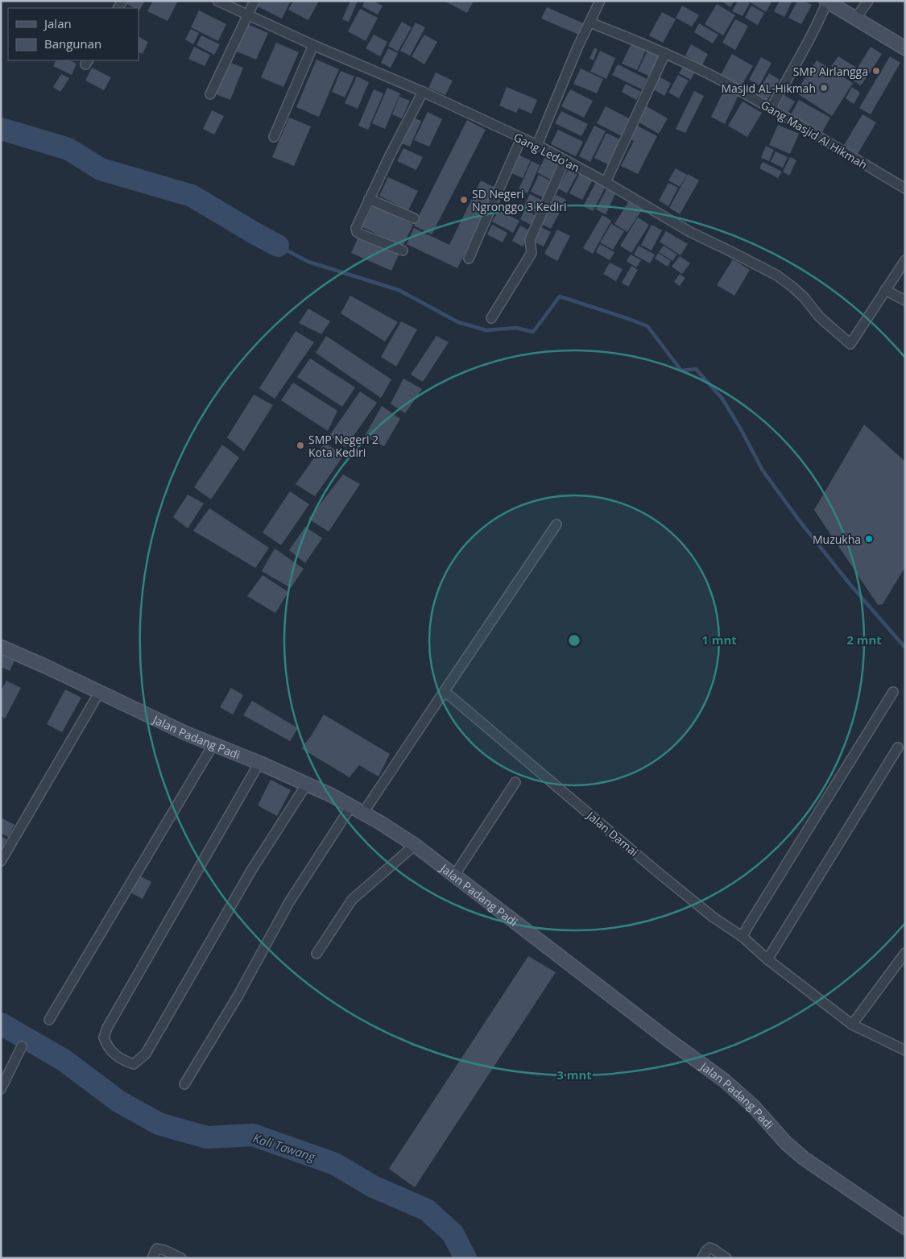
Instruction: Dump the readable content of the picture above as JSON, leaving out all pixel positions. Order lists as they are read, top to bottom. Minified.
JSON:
{"streets":{"main road":["Jalan Padang Padi"],"street":["Gang Masjid Al Hikmah","Gang Ledo'an","Jalan Damai"]},"water":["Kali Tawang"],"places":["SMP Airlangga","Masjid AL-Hikmah","SD Negeri Ngronggo 3 Kediri","SMP Negeri 2 Kota Kediri","Muzukha"],"legend":["Jalan","Bangunan"],"rings":["1 mnt","2 mnt","3 mnt"]}
